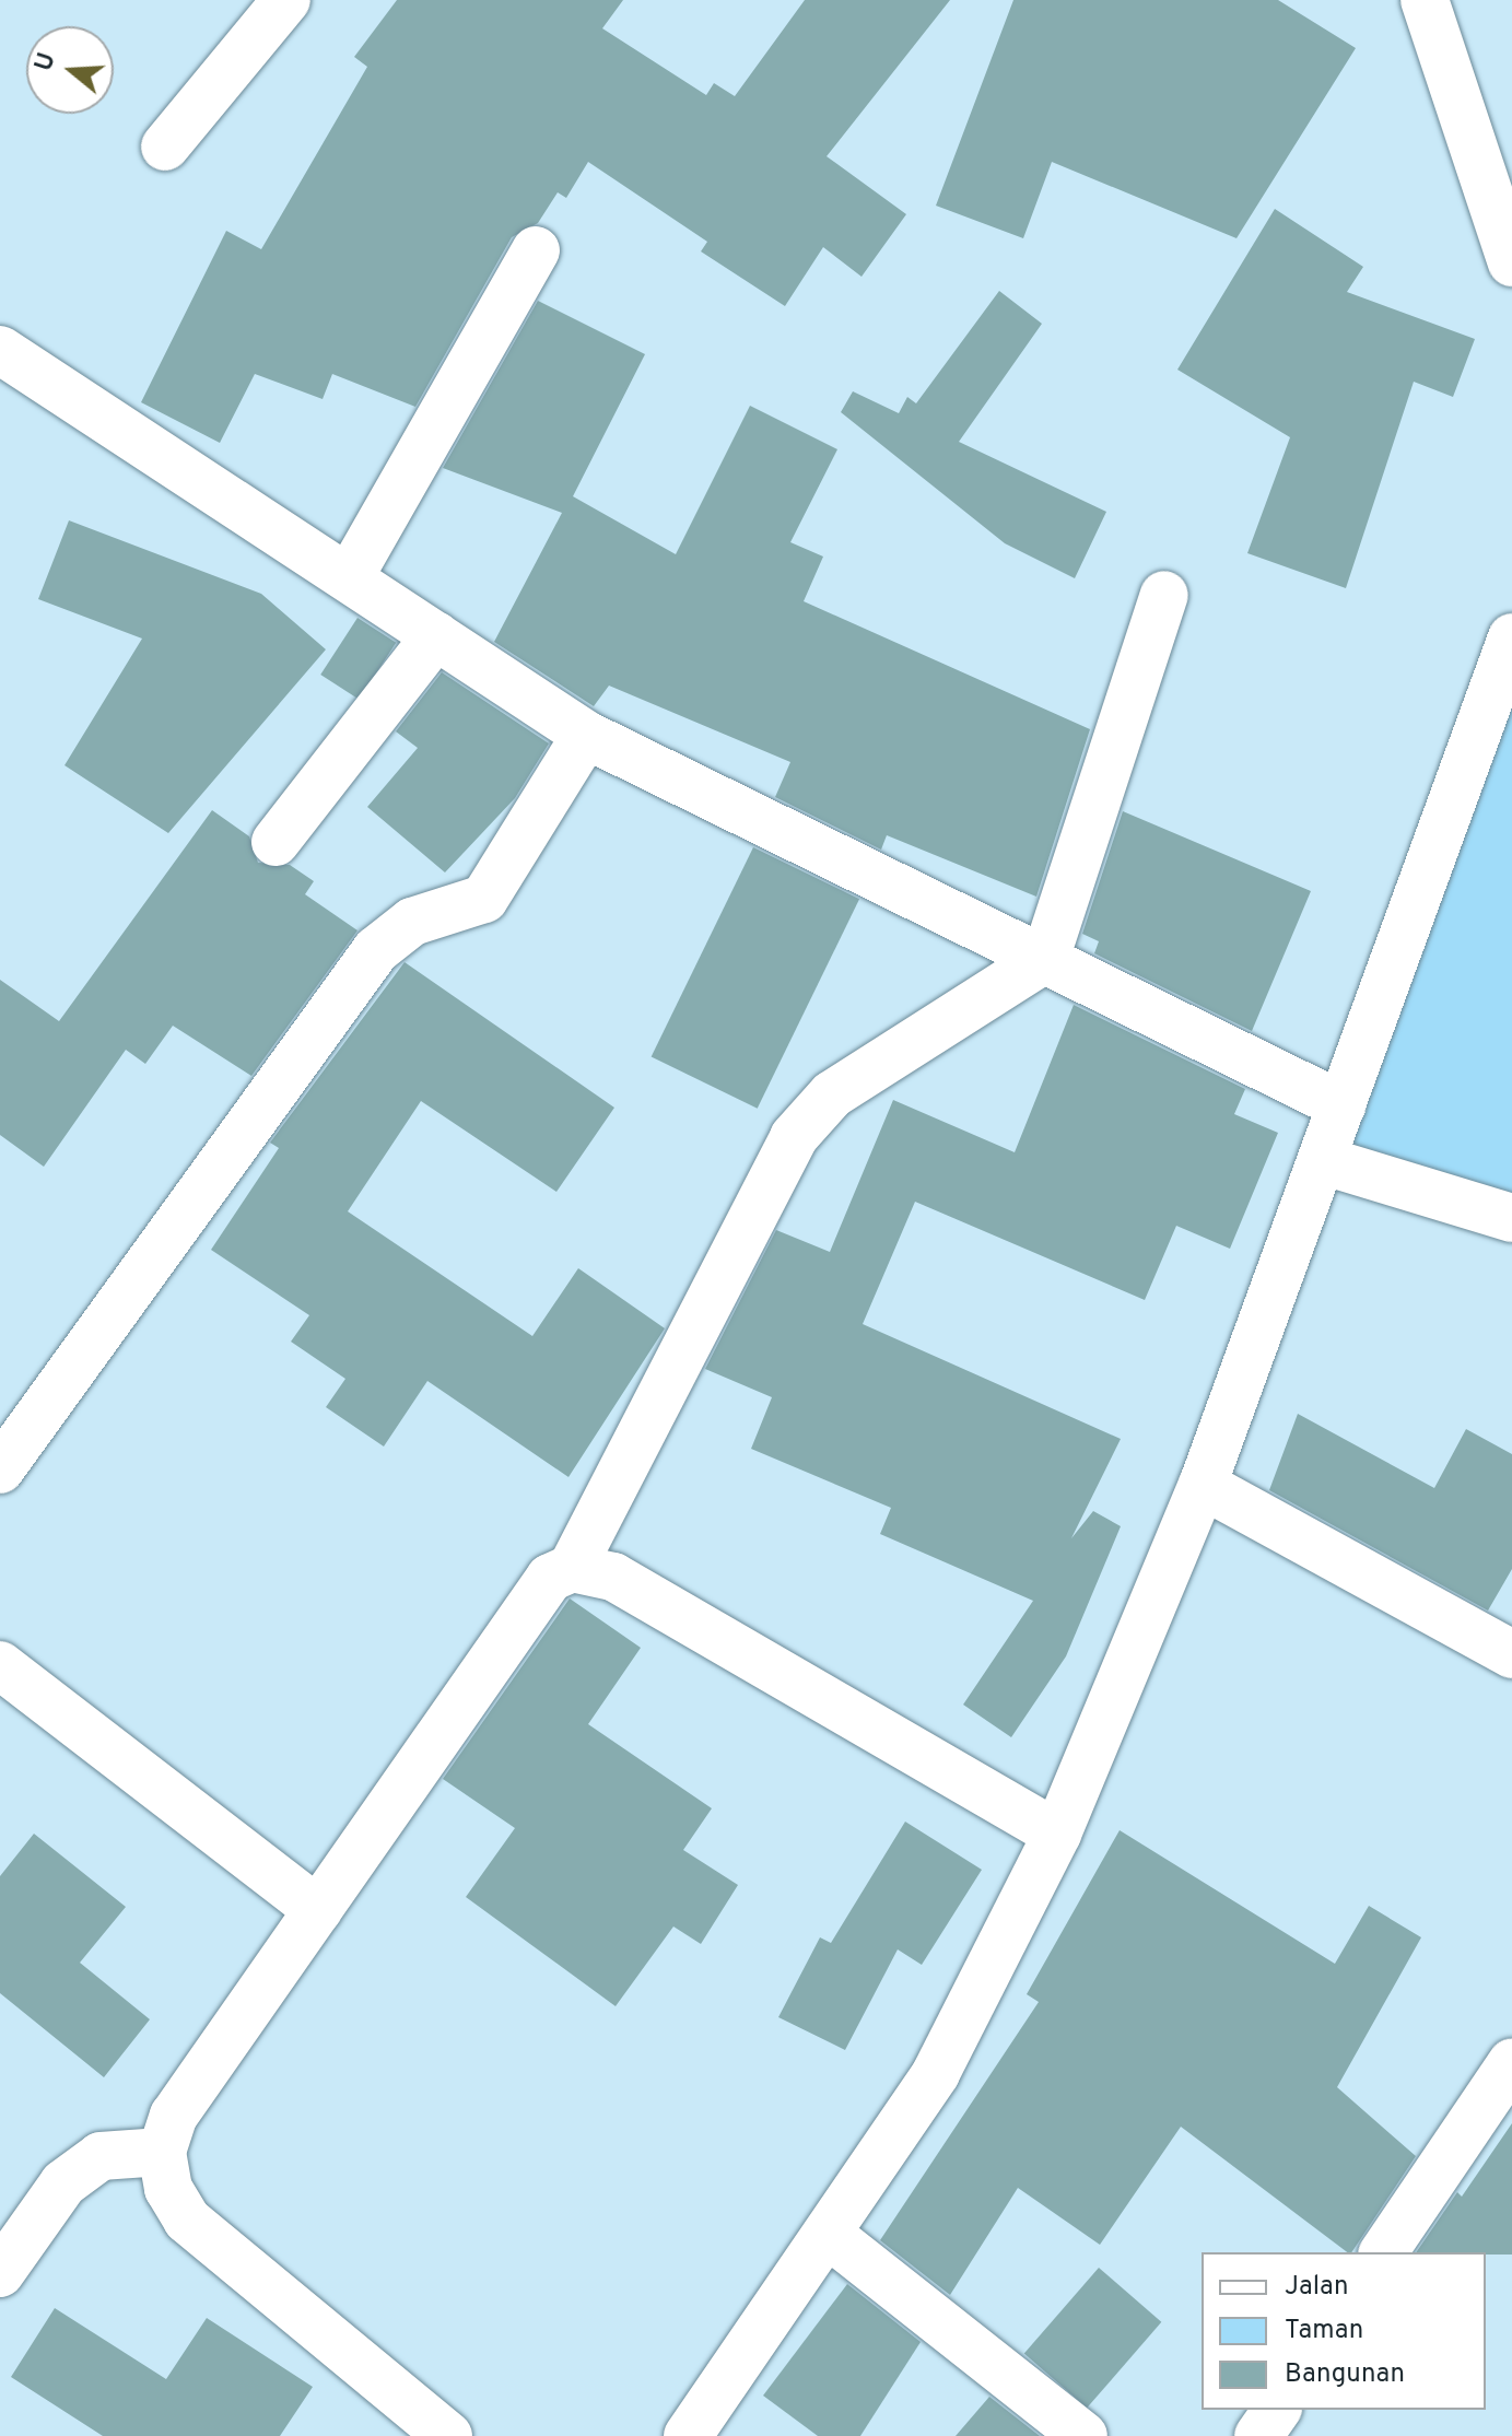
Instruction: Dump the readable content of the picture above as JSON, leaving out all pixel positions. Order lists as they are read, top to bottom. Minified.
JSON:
{"legend":["Jalan","Taman","Bangunan"],"north":"left"}
